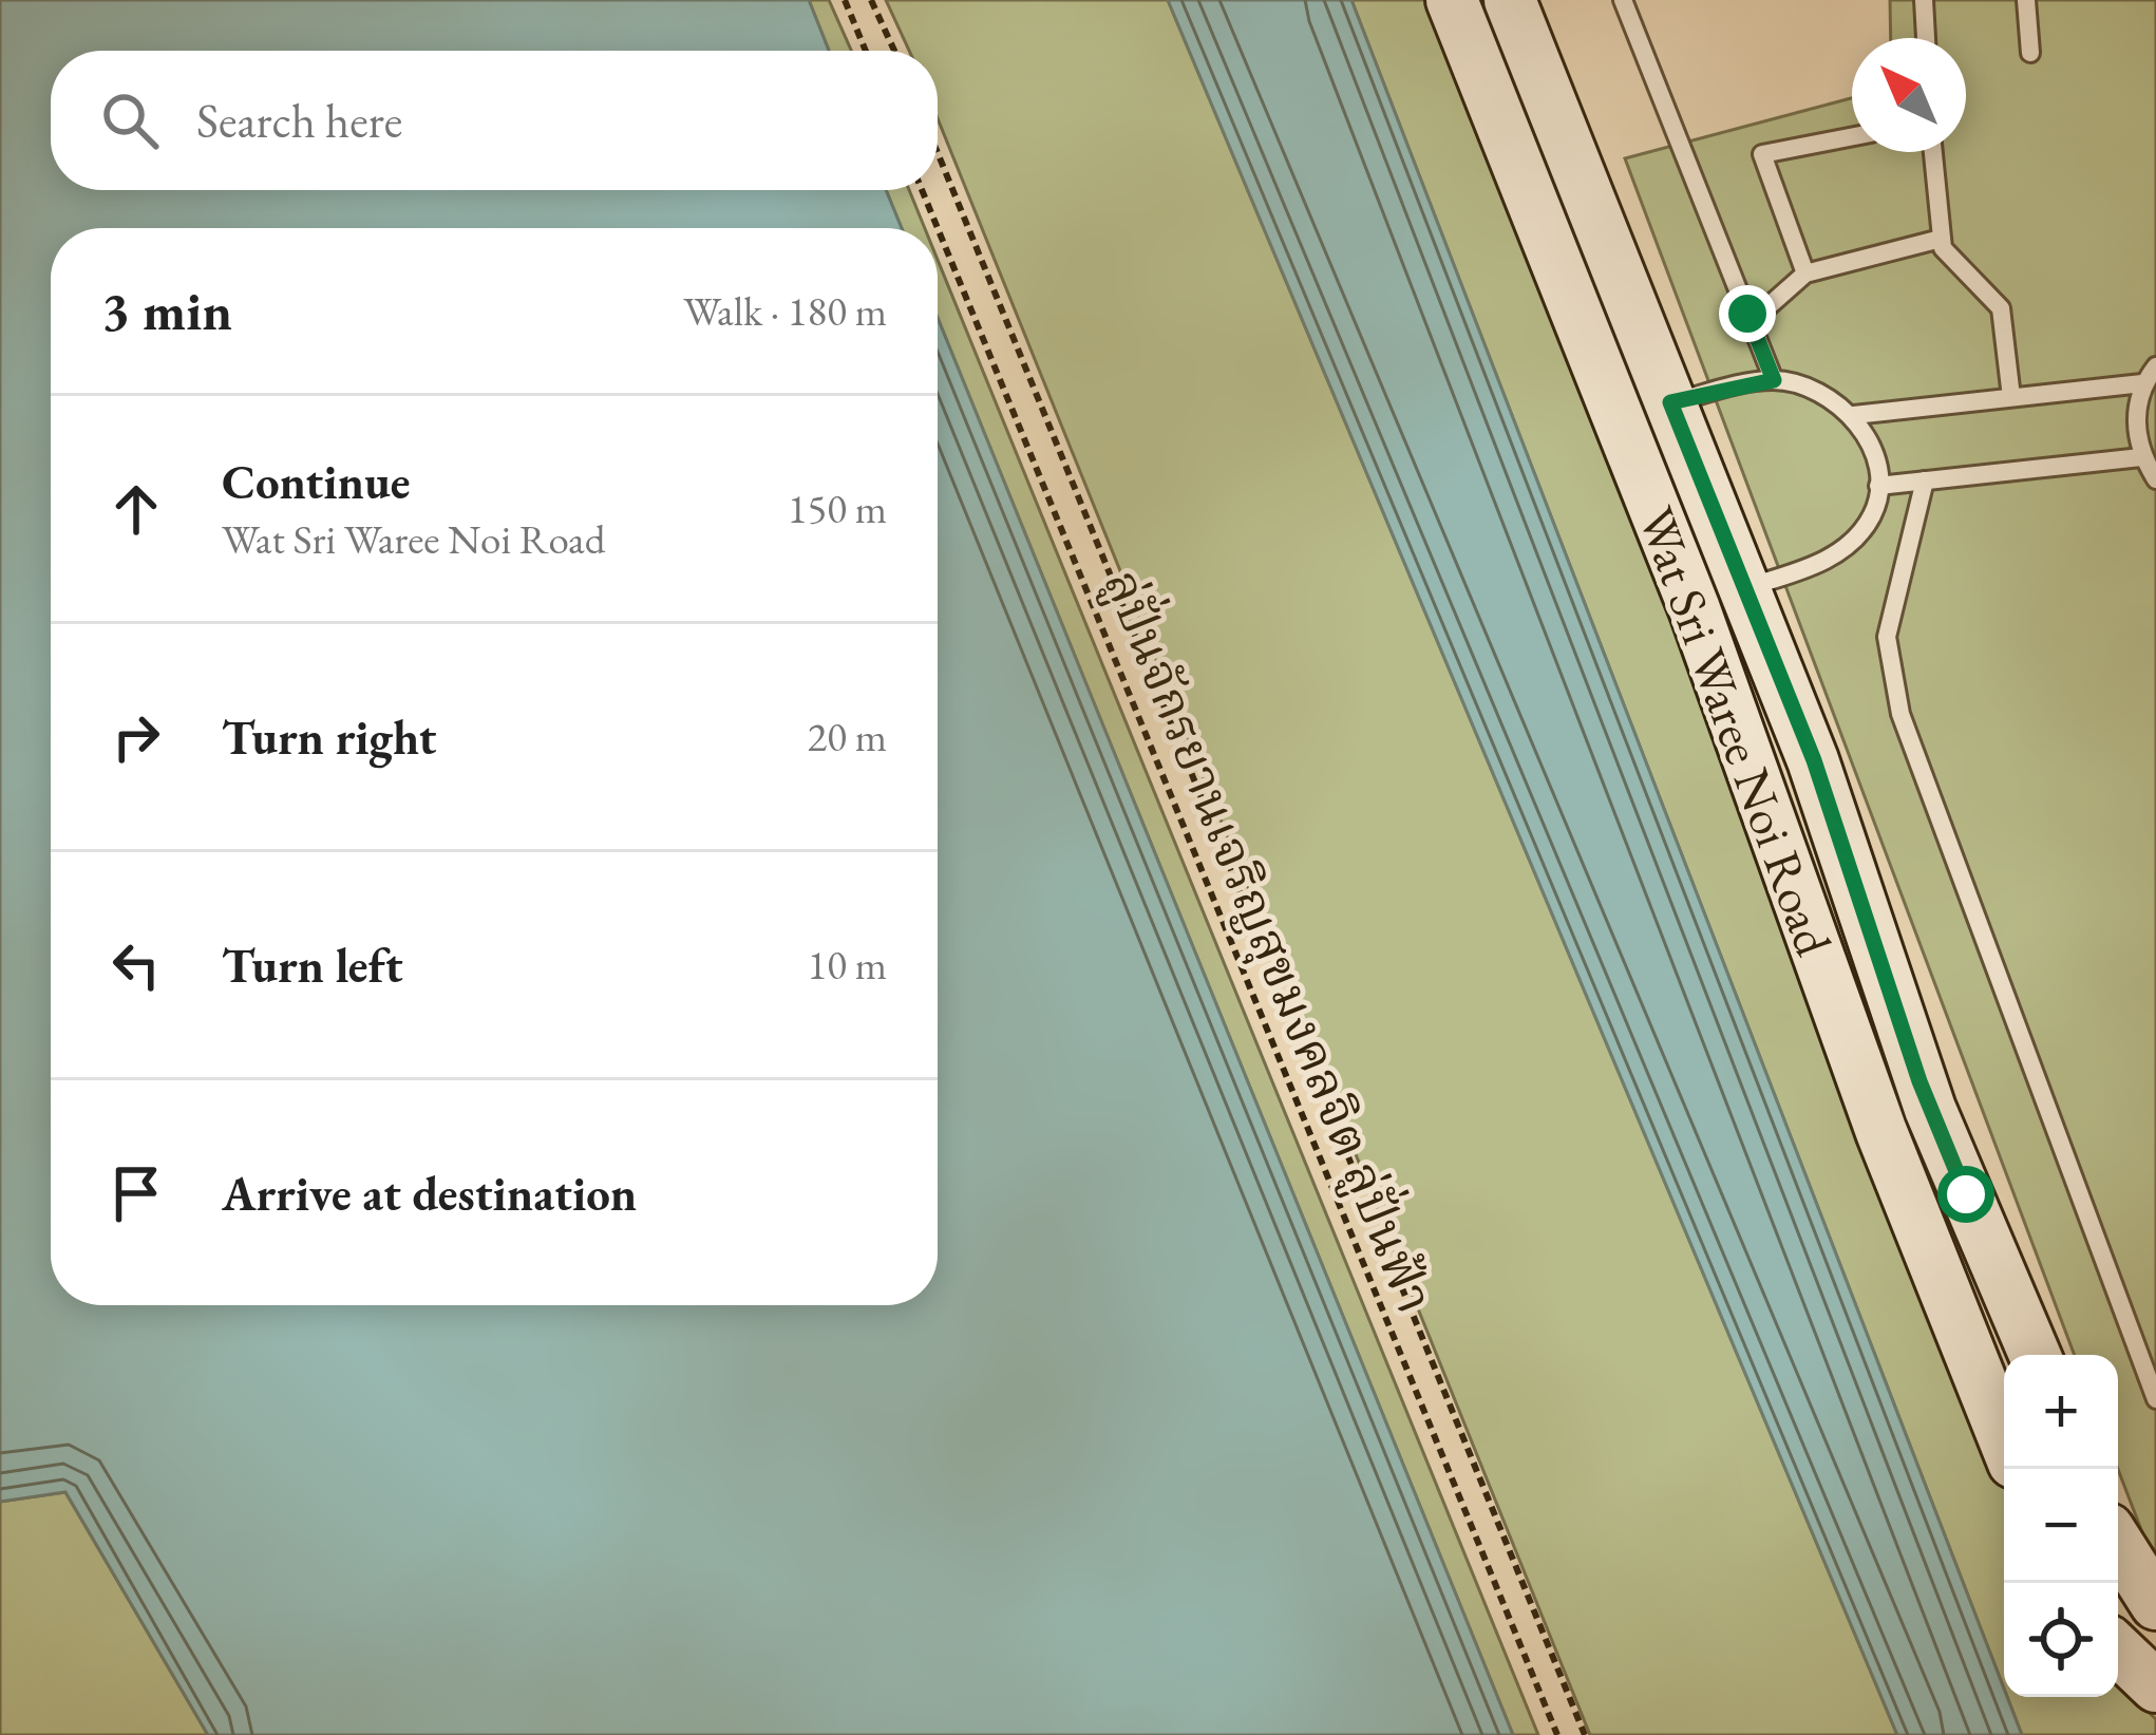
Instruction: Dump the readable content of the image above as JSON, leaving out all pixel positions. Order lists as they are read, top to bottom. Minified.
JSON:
{"streets":{"main road":["Wat Sri Waree Noi Road"],"path":["ลู่ปั่นจักรยานเจริญสุขมงคลจิต ลู่ปั่นฟ้า"]},"north":"top left","page":{"search":"Search here","heading":["3 min","Walk · 180 m"],"list":[["Continue","Wat Sri Waree Noi Road","150 m"],["Turn right","20 m"],["Turn left","10 m"],"Arrive at destination"],"map_buttons":["+","−"]}}
